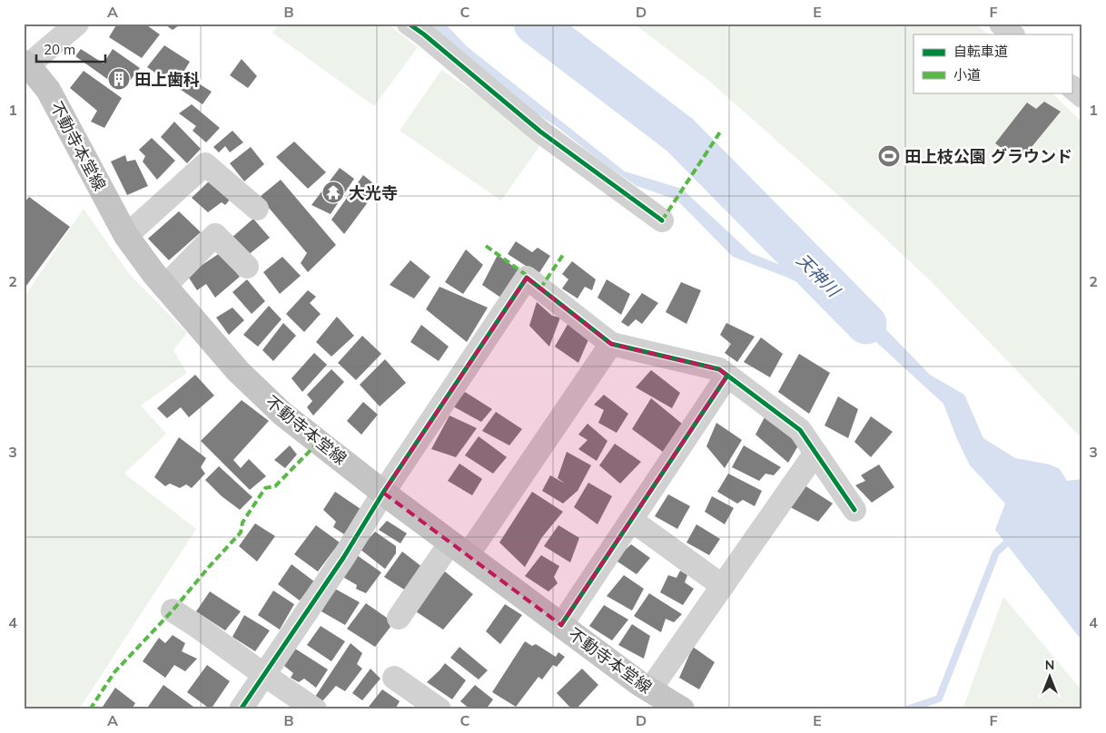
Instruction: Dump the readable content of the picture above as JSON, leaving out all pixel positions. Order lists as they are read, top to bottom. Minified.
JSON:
{"streets":{"main road":["不動寺本堂線"]},"water":["天神川"],"places":{"building":["田上歯科"],"sports":["田上枝公園 グラウンド"],"temple":["大光寺"]},"legend":["自転車道","小道"],"scale_bar":"20 m","north":"top","grid":{"columns":["A","B","C","D","E","F"],"rows":["1","2","3","4"]}}
